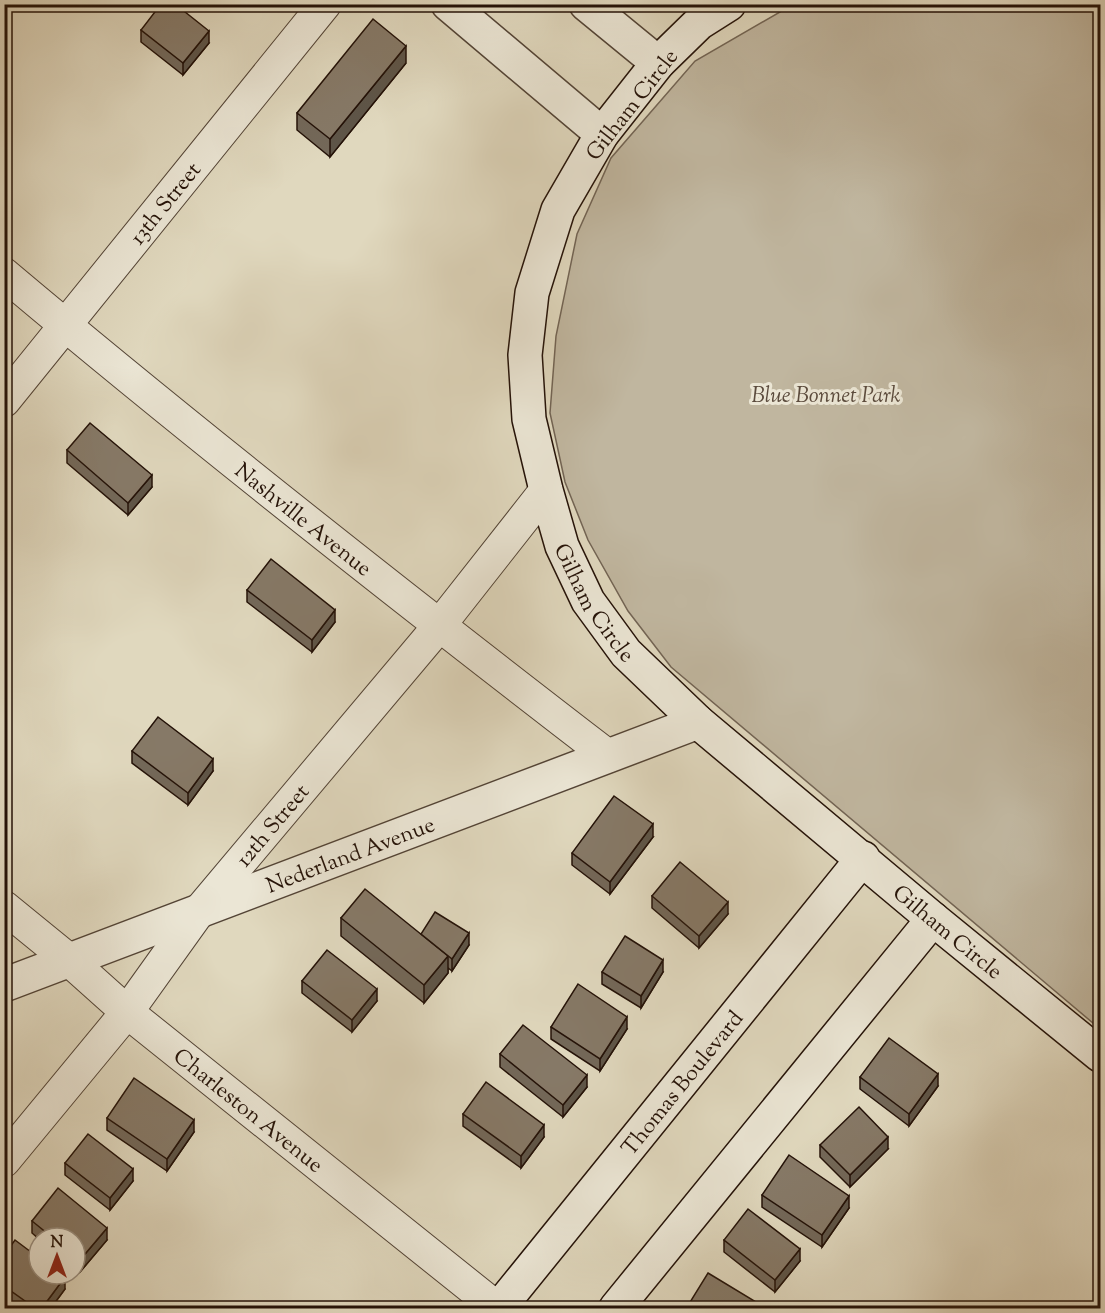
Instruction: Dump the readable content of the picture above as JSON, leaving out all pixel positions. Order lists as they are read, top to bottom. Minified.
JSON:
{"streets":{"main road":["Gilham Circle","Nederland Avenue","Thomas Boulevard"],"street":["13th Street","Nashville Avenue","12th Street","Charleston Avenue"]},"crossings":[["Gilham Circle","12th Street"],["Gilham Circle","Nederland Avenue"],["Gilham Circle","Thomas Boulevard"],["13th Street","Nashville Avenue"],["Nashville Avenue","12th Street"],["Nashville Avenue","Nederland Avenue"],["12th Street","Nederland Avenue"],["12th Street","Charleston Avenue"],["Nederland Avenue","Charleston Avenue"],["Thomas Boulevard","Charleston Avenue"]],"parks":["Blue Bonnet Park"],"north":"top"}
